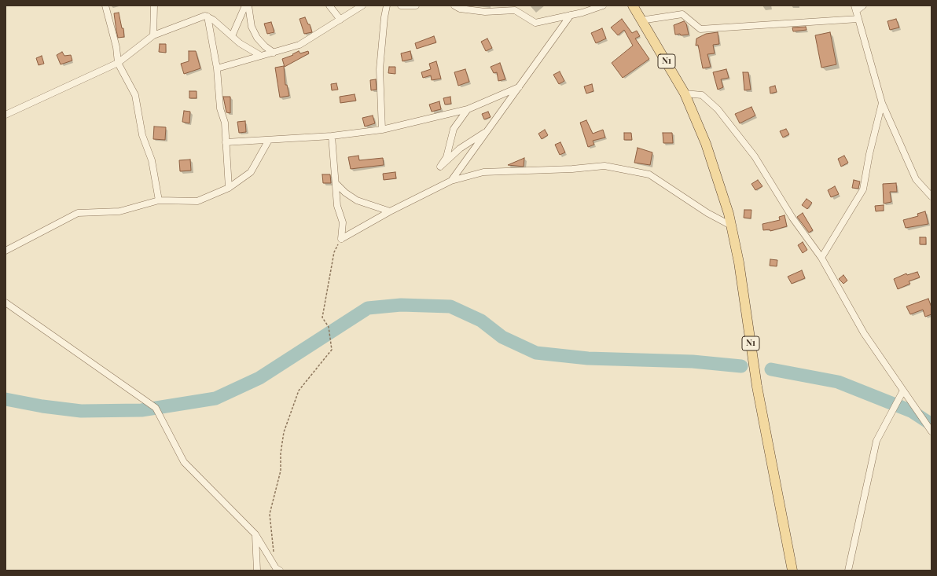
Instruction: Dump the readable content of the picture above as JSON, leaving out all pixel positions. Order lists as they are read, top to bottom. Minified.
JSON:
{"streets":{"main road":["N1"]}}
